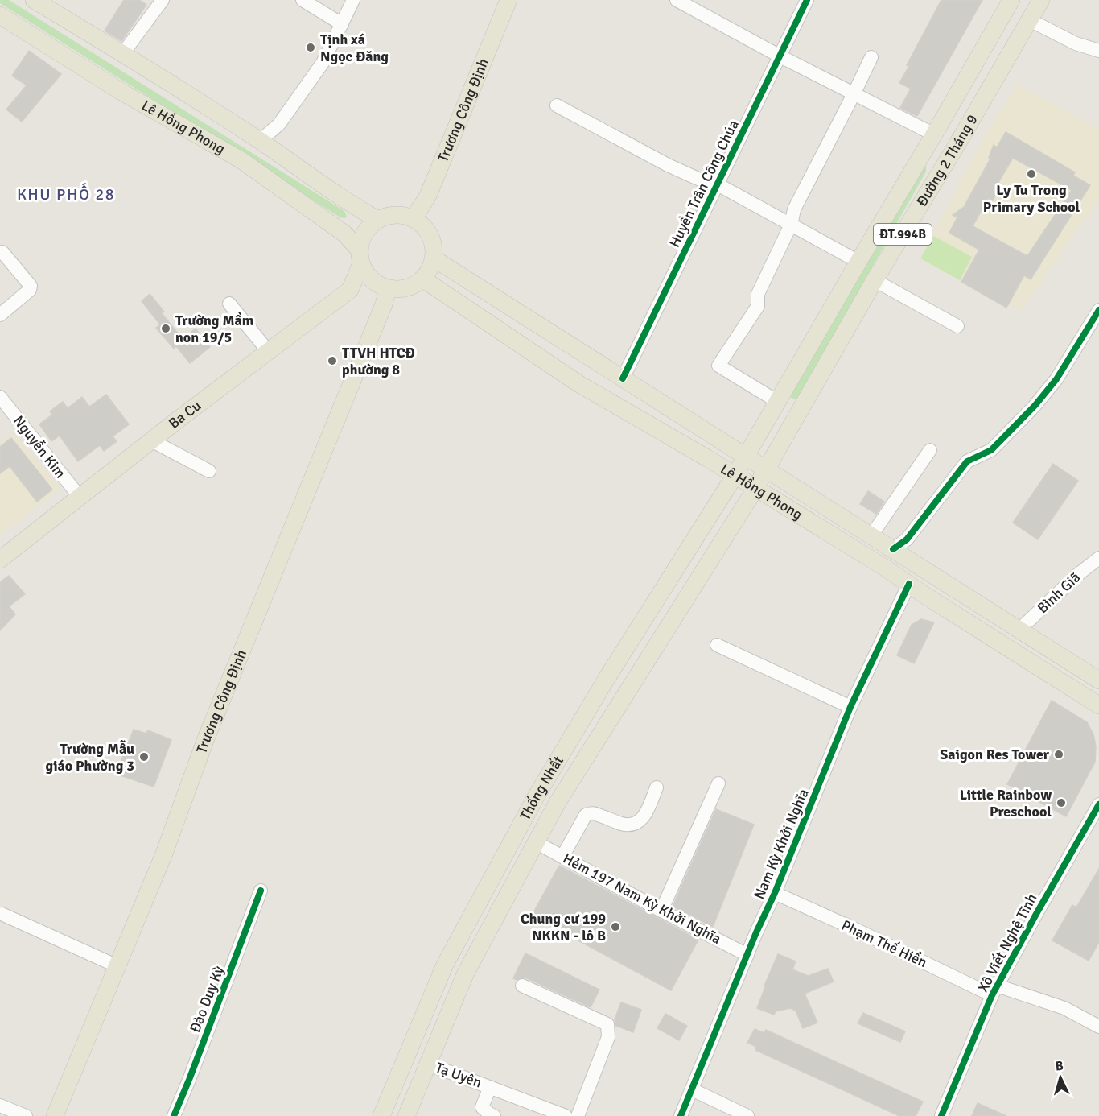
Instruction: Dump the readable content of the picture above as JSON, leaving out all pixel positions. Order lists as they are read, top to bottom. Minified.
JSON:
{"streets":{"main road":["Trương Công Định","Lê Hồng Phong","Đường 2 Tháng 9","ĐT.994B","Ba Cu","Thống Nhất"],"street":["Huyền Trân Công Chúa","Nguyễn Kim","Bình Giã","Nam Kỳ Khởi Nghĩa","Hẻm 197 Nam Kỳ Khởi Nghĩa","Xô Viết Nghệ Tĩnh","Phạm Thế Hiển","Đào Duy Kỳ","Tạ Uyên"]},"crossings":[["Trương Công Định","Lê Hồng Phong"],["Trương Công Định","Ba Cu"],["Lê Hồng Phong","Đường 2 Tháng 9"],["Lê Hồng Phong","Huyền Trân Công Chúa"],["Lê Hồng Phong","Ba Cu"],["Lê Hồng Phong","Bình Giã"],["Lê Hồng Phong","Thống Nhất"],["Lê Hồng Phong","Nam Kỳ Khởi Nghĩa"],["Đường 2 Tháng 9","Thống Nhất"],["Ba Cu","Nguyễn Kim"],["Thống Nhất","Hẻm 197 Nam Kỳ Khởi Nghĩa"],["Thống Nhất","Tạ Uyên"],["Nam Kỳ Khởi Nghĩa","Hẻm 197 Nam Kỳ Khởi Nghĩa"],["Nam Kỳ Khởi Nghĩa","Phạm Thế Hiển"],["Xô Viết Nghệ Tĩnh","Phạm Thế Hiển"]],"districts":["KHU PHỐ 28"],"places":["Tịnh xá Ngọc Đăng","Ly Tu Trong Primary School","Trường Mầm non 19/5","TTVH HTCĐ phường 8","Saigon Res Tower","Trường Mẫu giáo Phường 3","Little Rainbow Preschool","Chung cư 199 NKKN - lô B"],"north":"top"}
